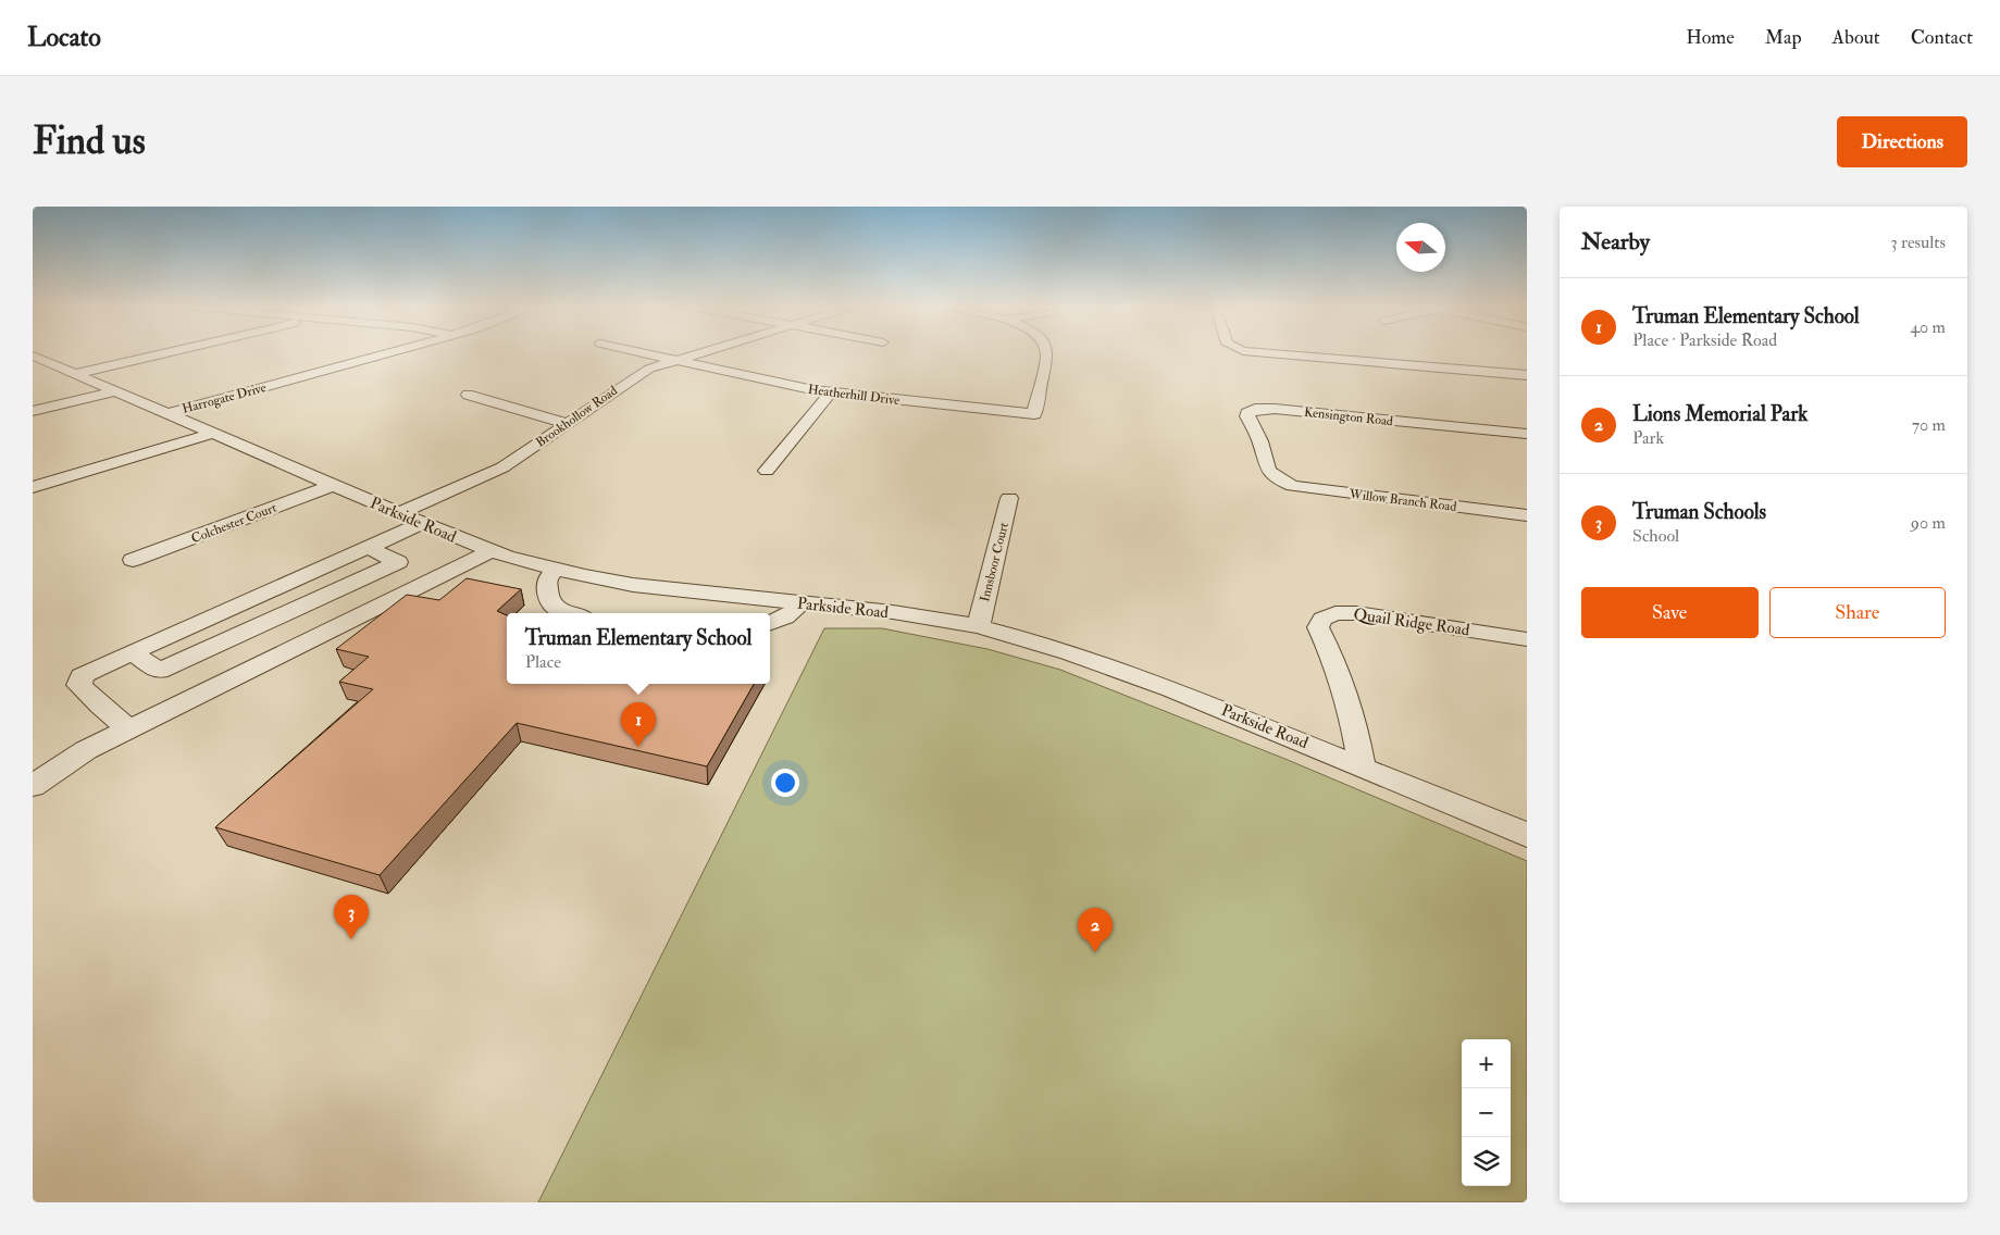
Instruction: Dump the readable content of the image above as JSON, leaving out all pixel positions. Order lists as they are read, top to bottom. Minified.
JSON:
{"streets":{"street":["Heatherhill Drive","Harrogate Drive","Brookhollow Road","Kensington Road","Willow Branch Road","Parkside Road","Colchester Court","Innsboor Court","Quail Ridge Road"]},"crossings":[["Heatherhill Drive","Brookhollow Road"],["Harrogate Drive","Parkside Road"],["Brookhollow Road","Parkside Road"],["Kensington Road","Willow Branch Road"],["Parkside Road","Colchester Court"],["Parkside Road","Innsboor Court"],["Parkside Road","Quail Ridge Road"]],"north":"left","page":{"header":"Locato","nav":["Home","Map","About","Contact"],"buttons":["Directions",["Save","Share"]],"title":"Find us","heading":["Nearby","3 results"],"list":[{"mark":"1","name":"Truman Elementary School","note":"Place · Parkside Road","value":"40 m"},{"mark":"2","name":"Lions Memorial Park","note":"Park","value":"70 m"},{"mark":"3","name":"Truman Schools","note":"School","value":"90 m"}],"popup":["Truman Elementary School","Place"],"pins":["1","3","2"],"map_buttons":["+","−"]}}
